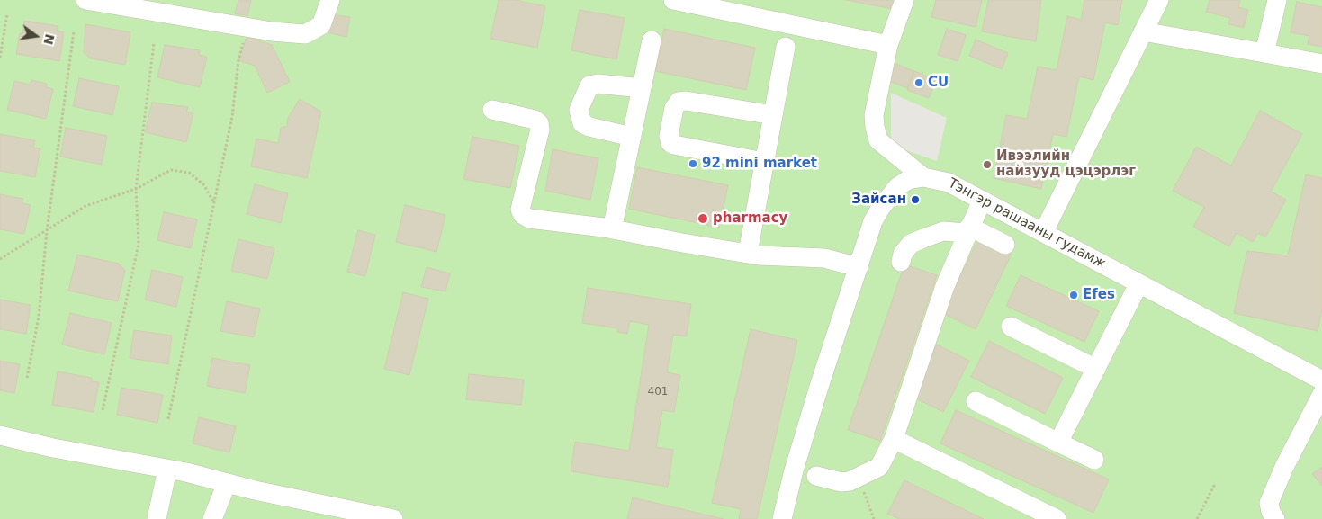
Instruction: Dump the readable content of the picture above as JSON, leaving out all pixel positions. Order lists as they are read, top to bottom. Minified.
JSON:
{"streets":{"street":["Тэнгэр рашааны гудамж"]},"places":["CU","92 mini market","Ивээлийн найзууд цэцэрлэг","Зайсан","pharmacy","Efes"],"house_numbers":["401"],"north":"right"}
